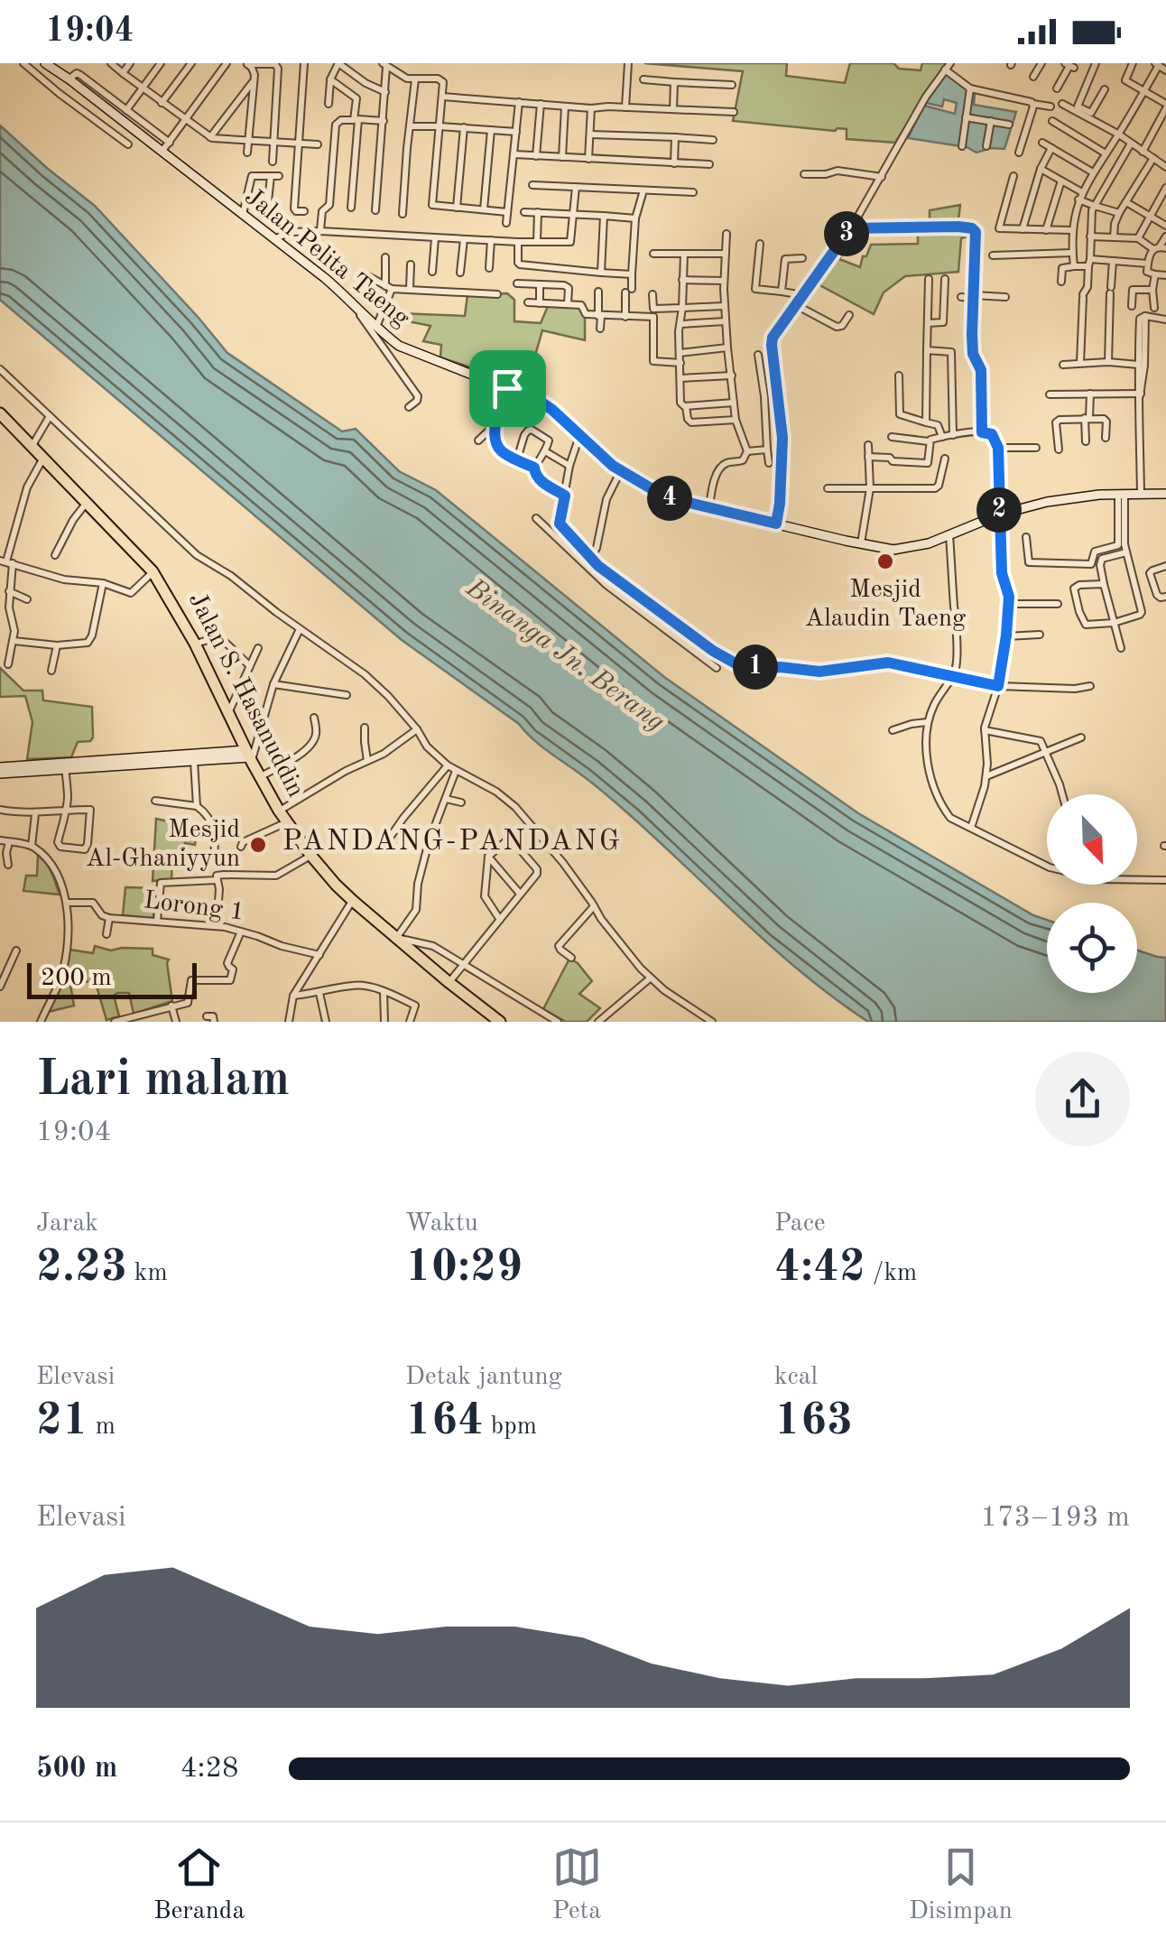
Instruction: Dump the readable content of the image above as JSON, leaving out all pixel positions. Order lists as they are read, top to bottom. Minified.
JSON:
{"streets":{"highway":["Jalan S. Hasanuddin"],"street":["Jalan Pelita Taeng","Lorong 1"]},"districts":["PANDANG-PANDANG"],"water":["Binanga Jn. Berang"],"places":["Mesjid Alaudin Taeng","Mesjid Al-Ghaniyyun"],"scale_bar":"200 m","north":"bottom right","page":{"status":"19:04","pins":["3","4","2","1"],"scale":"200 m","heading":["Lari malam","19:04"],"stats":[["Jarak","2.23 km"],["Waktu","10:29"],["Pace","4:42 /km"],["Elevasi","21 m"],["Detak jantung","164 bpm"],["kcal","163"]],"chart":["Elevasi","173–193 m"],"list":[{"name":"500 m","note":"4:28"}],"tabs":["Beranda","Peta","Disimpan"]}}
